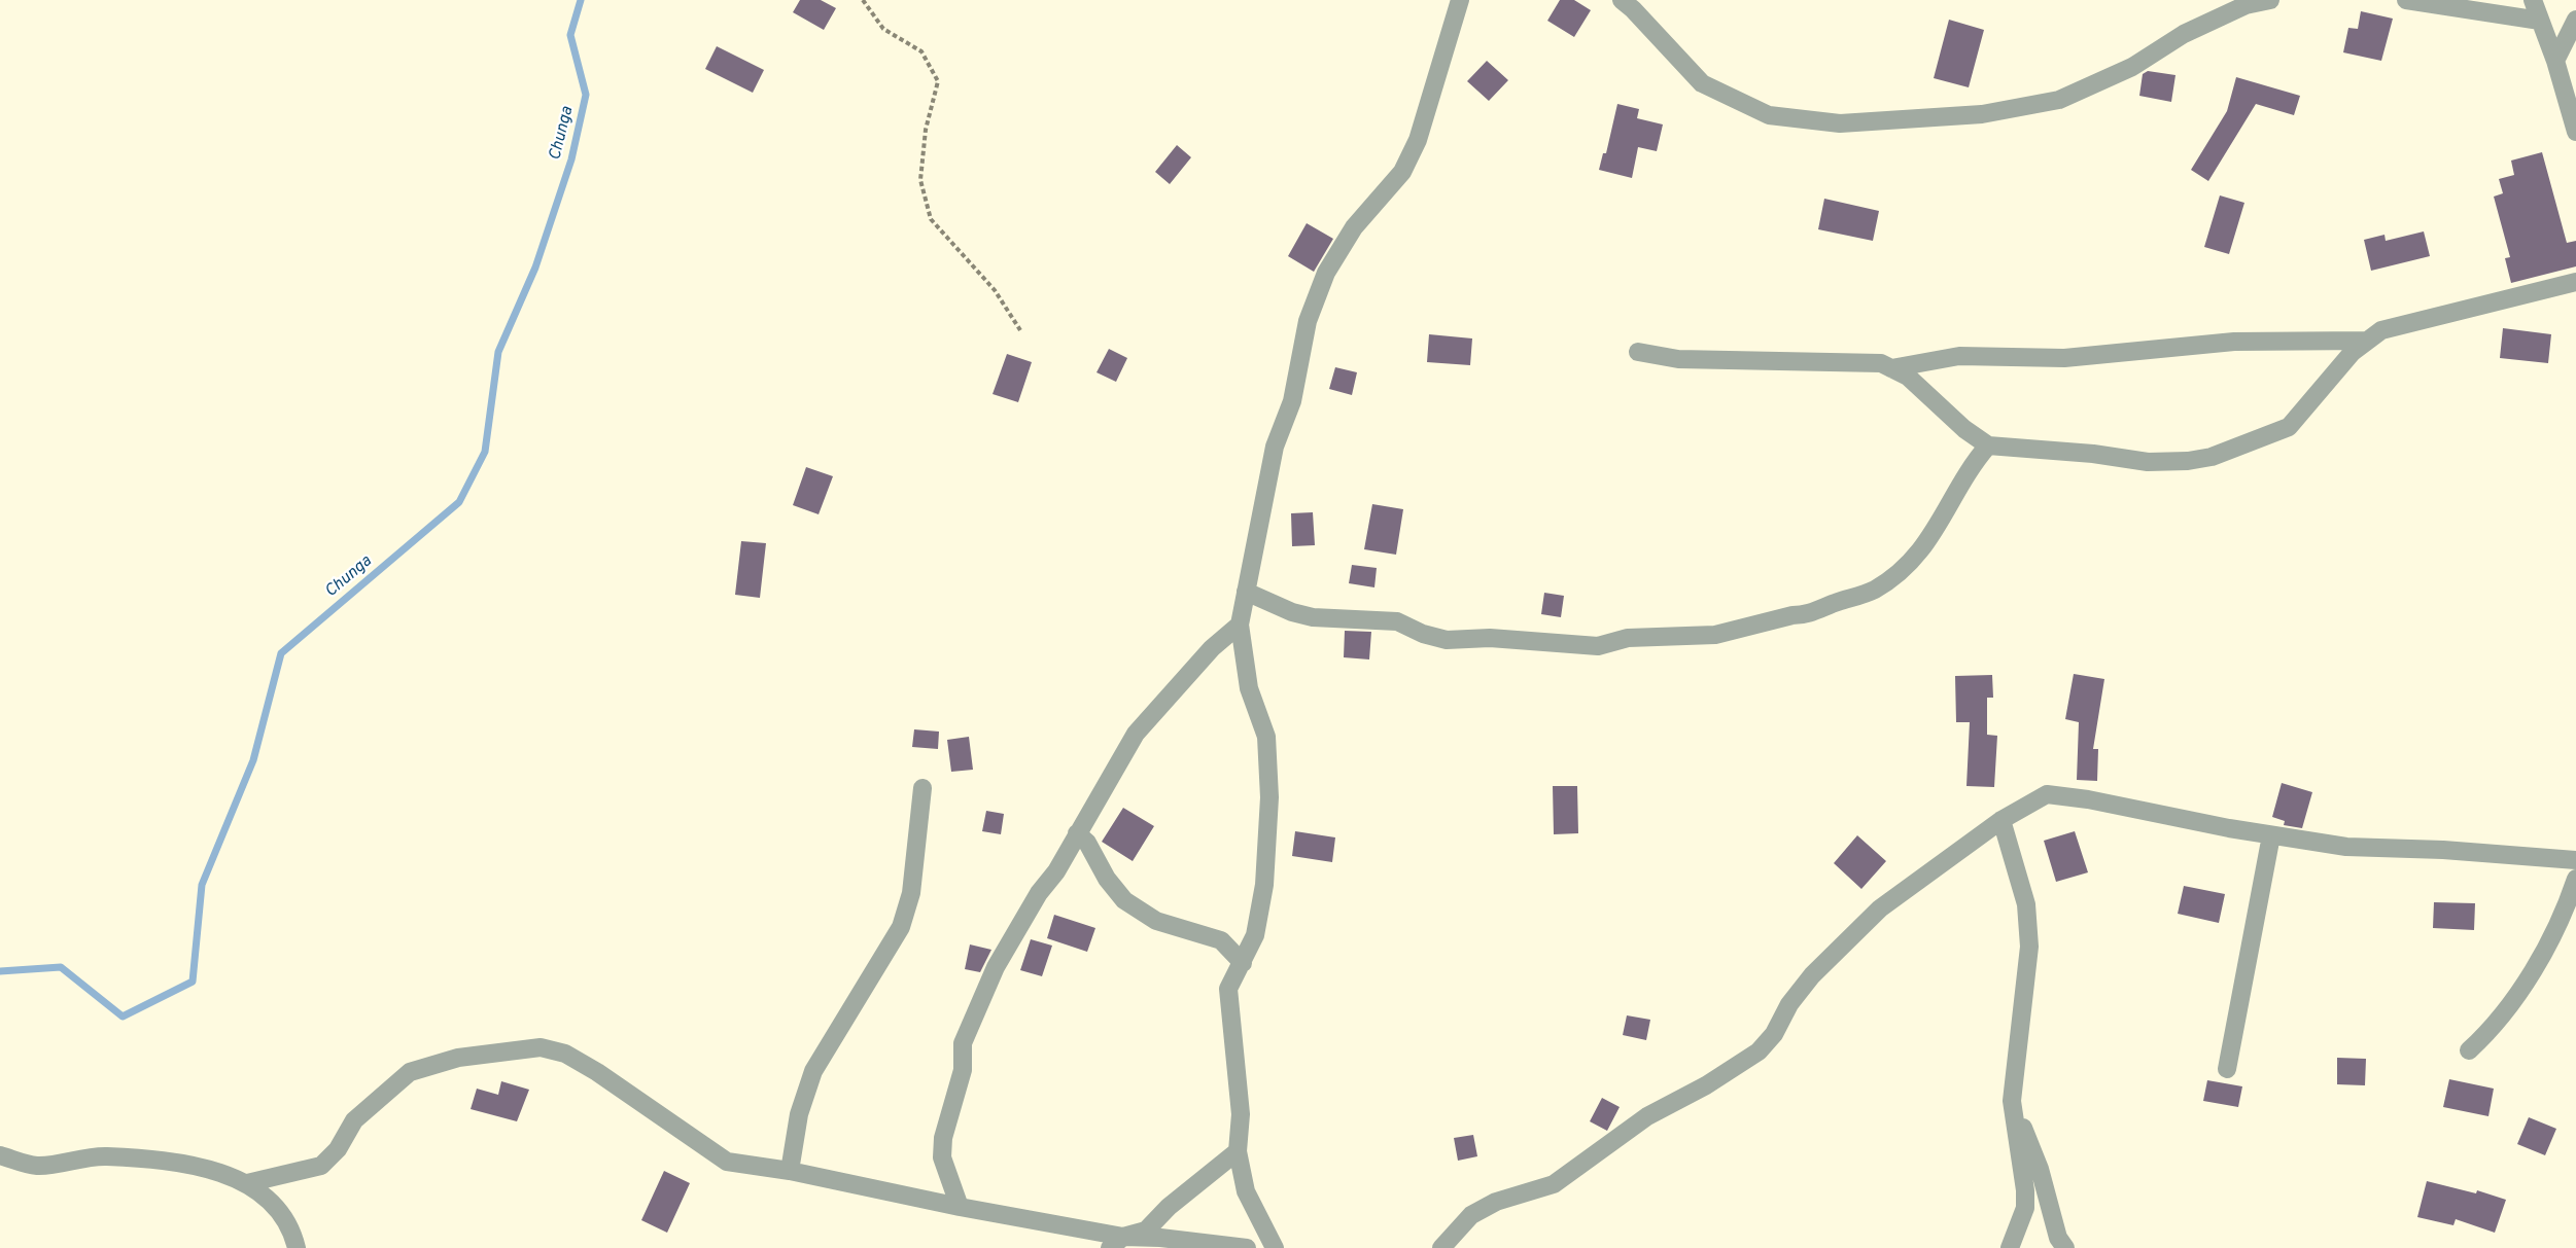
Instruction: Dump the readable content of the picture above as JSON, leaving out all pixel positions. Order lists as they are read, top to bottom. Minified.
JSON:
{"water":["Chunga"]}
